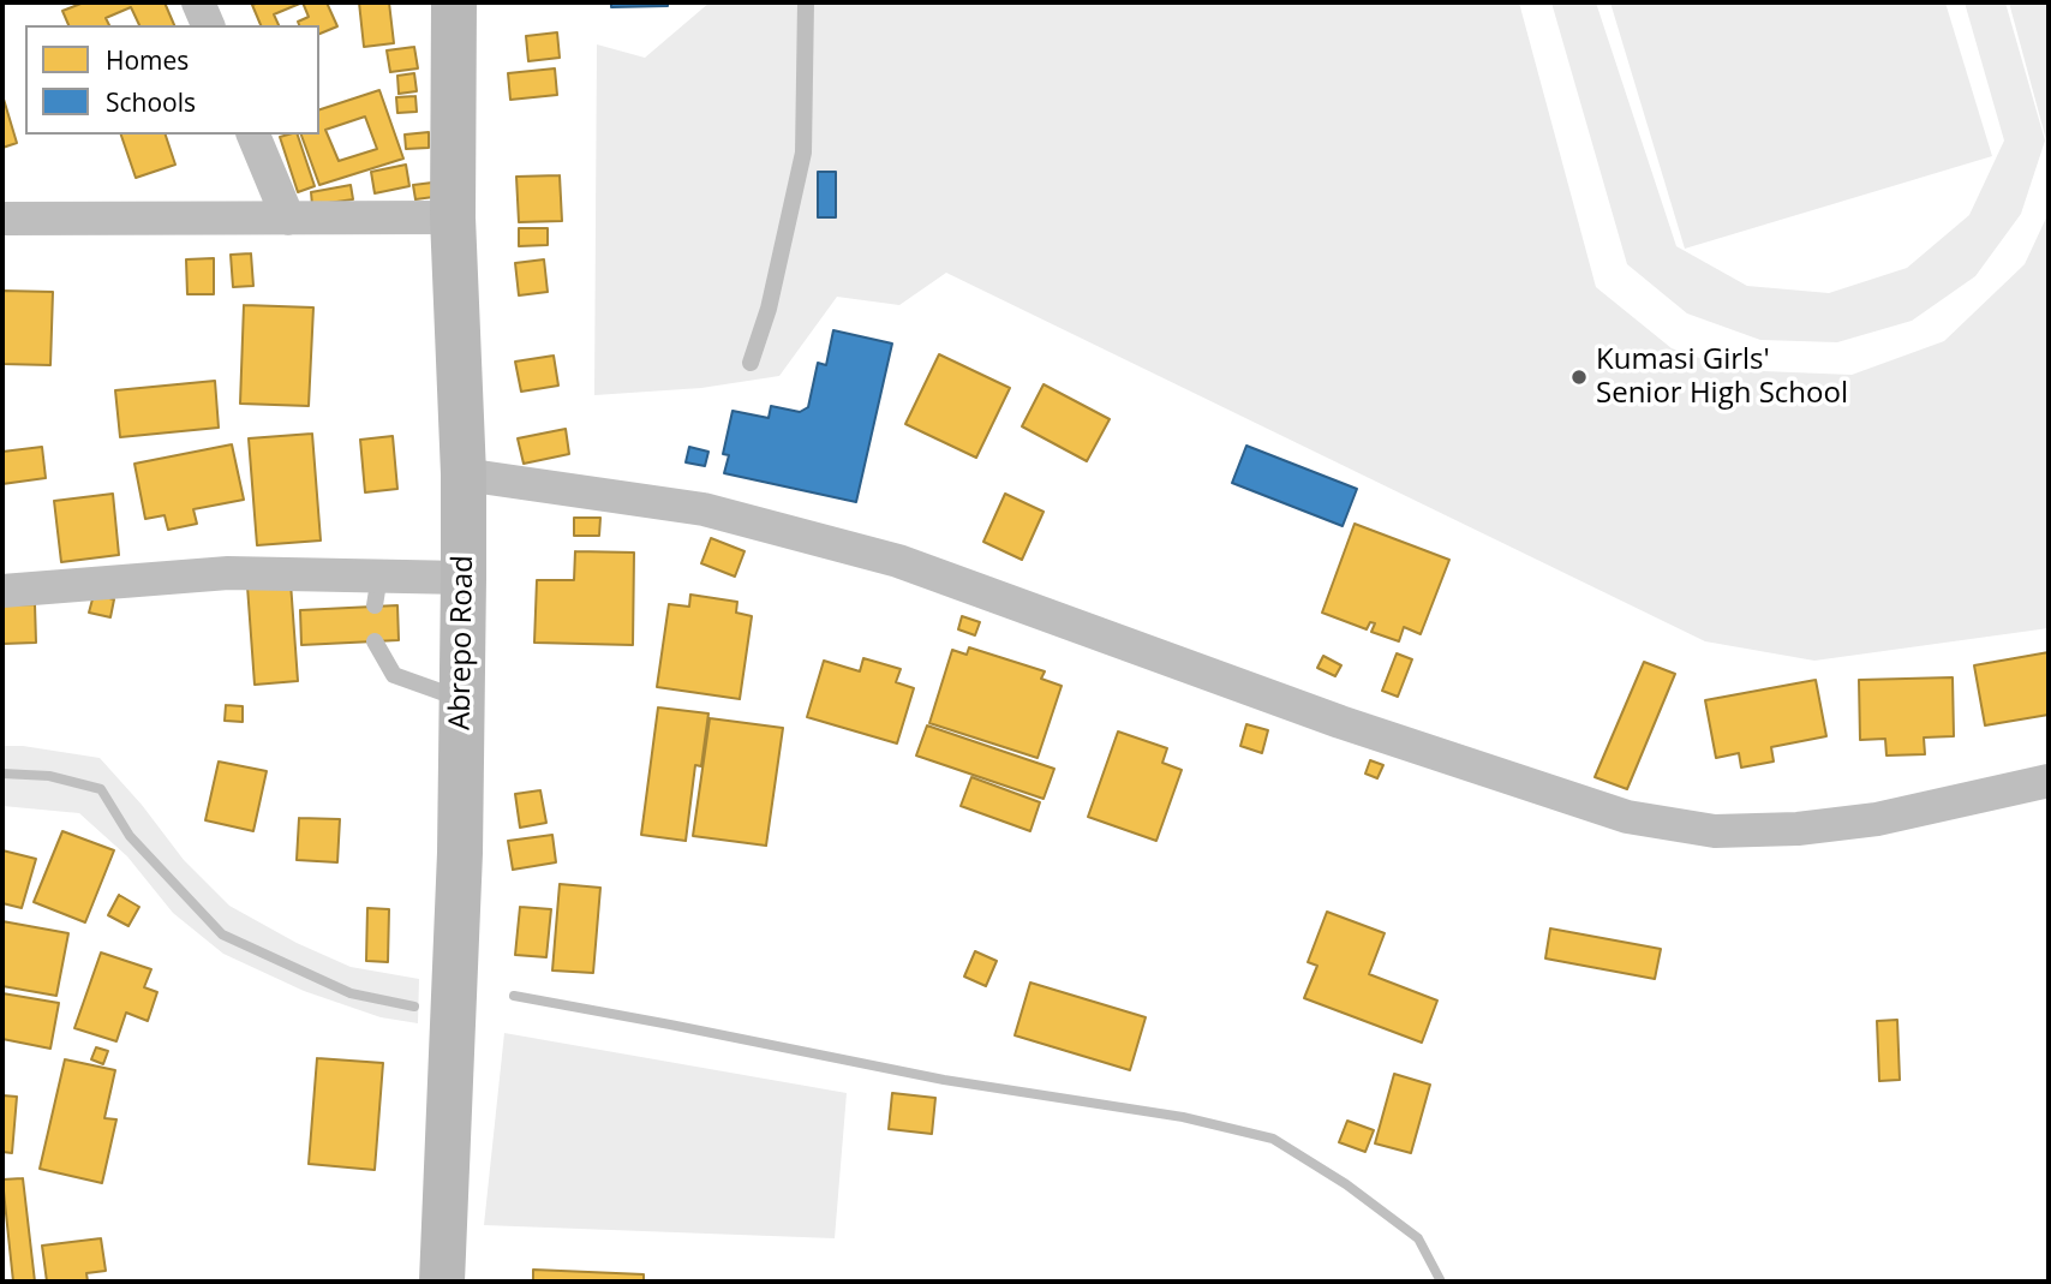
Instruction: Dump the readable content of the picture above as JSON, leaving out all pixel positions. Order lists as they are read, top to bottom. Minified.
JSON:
{"streets":{"main road":["Abrepo Road"]},"places":["Kumasi Girls' Senior High School"],"legend":["Homes","Schools"]}
